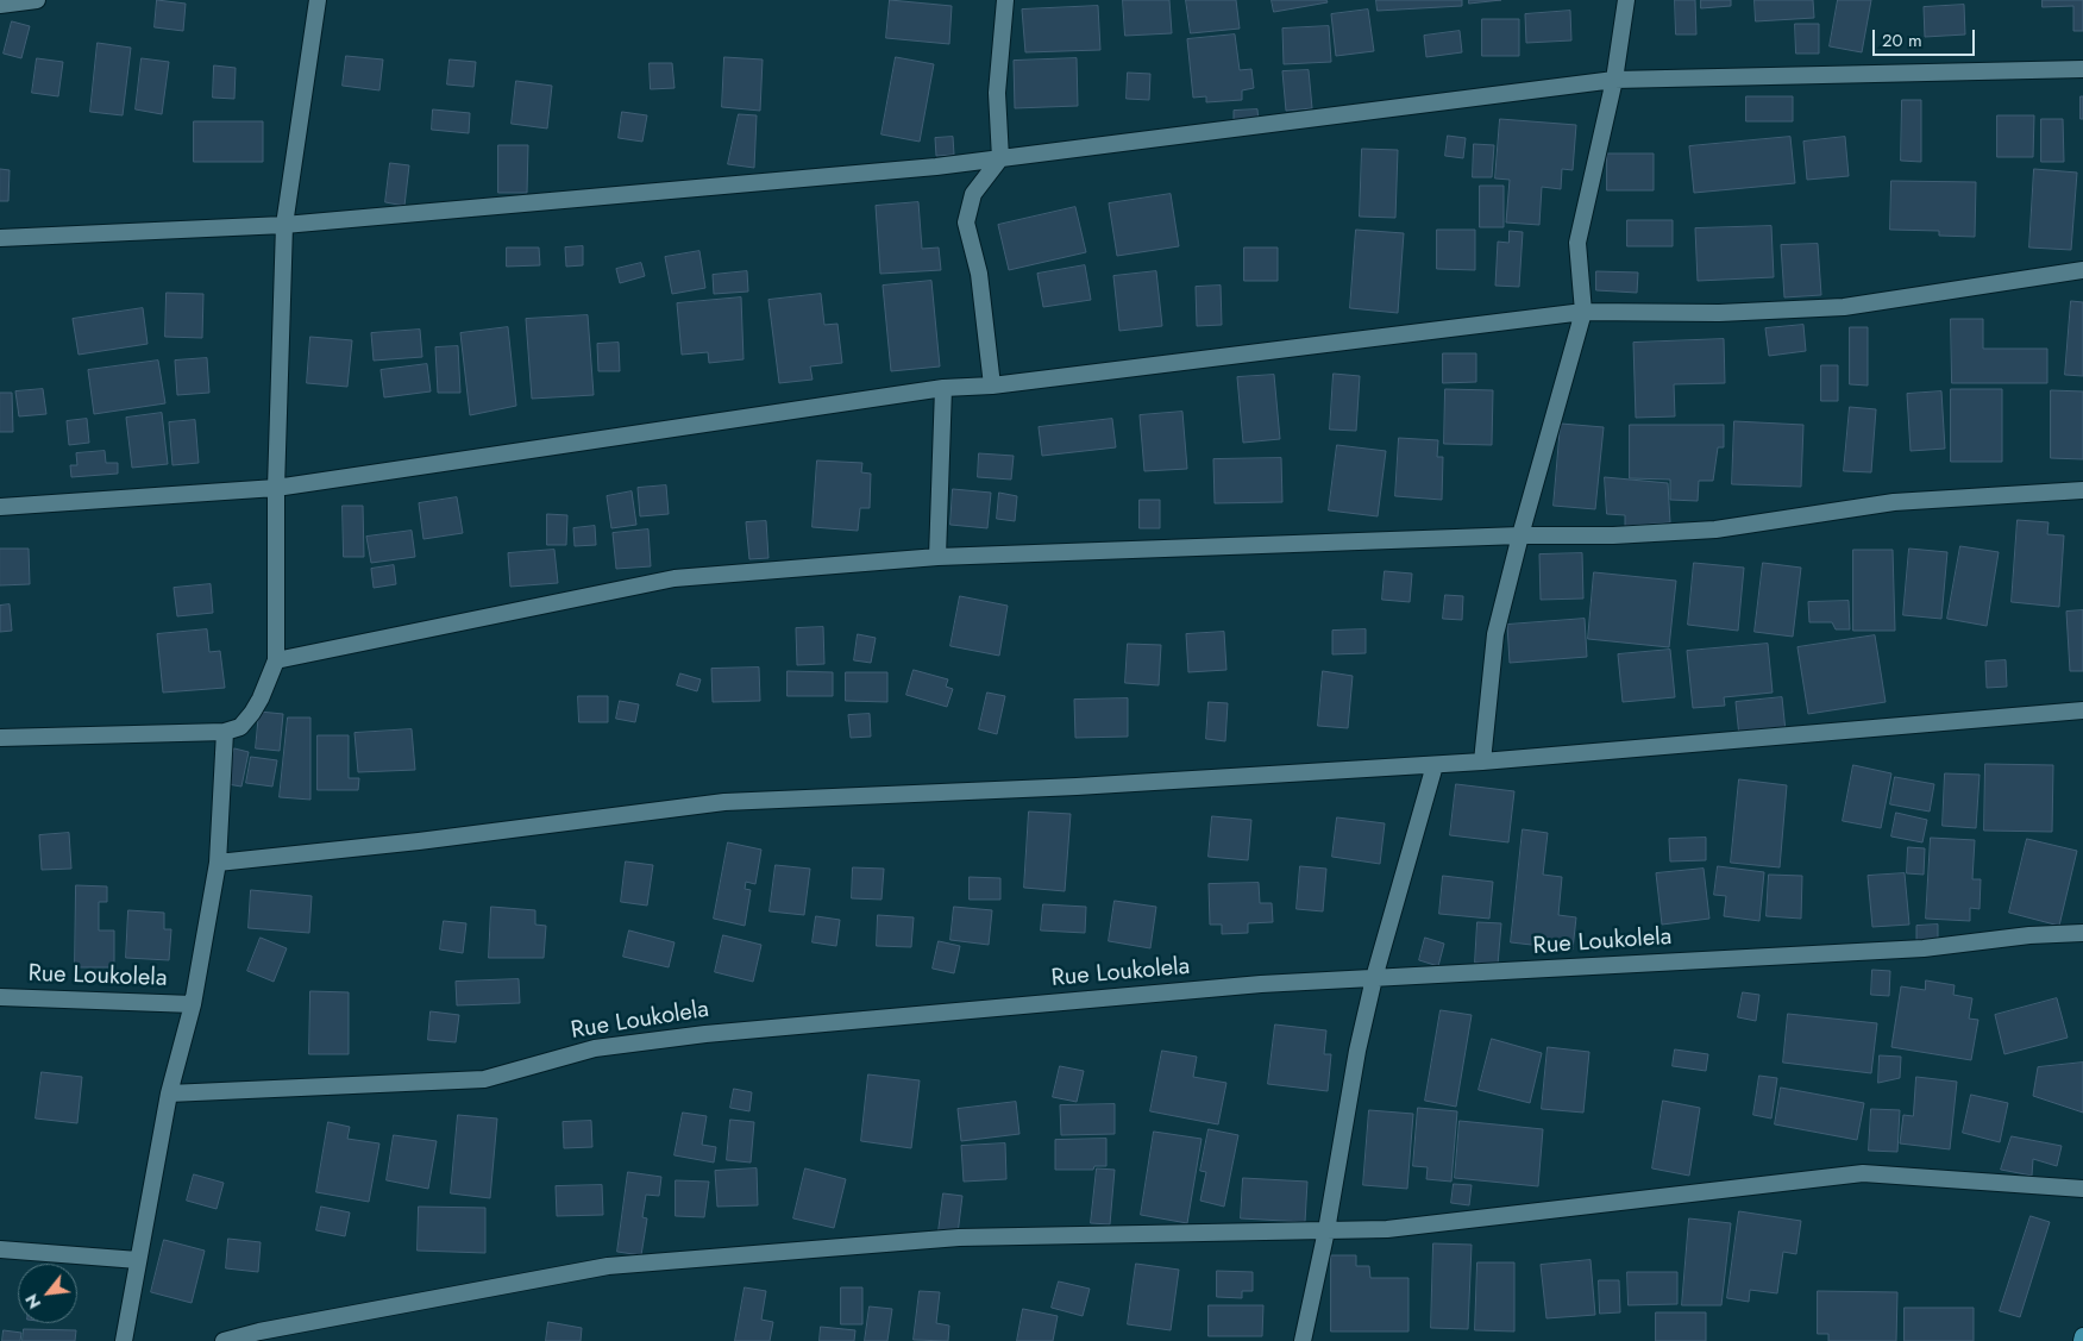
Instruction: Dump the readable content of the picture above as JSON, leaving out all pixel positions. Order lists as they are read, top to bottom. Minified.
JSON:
{"streets":{"street":["Rue Loukolela"]},"scale_bar":"20 m","north":"bottom left"}
